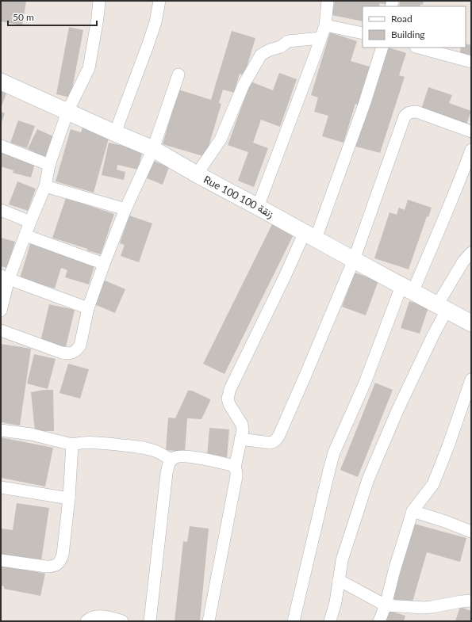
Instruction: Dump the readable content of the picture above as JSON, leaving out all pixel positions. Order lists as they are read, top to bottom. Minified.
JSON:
{"streets":{"street":["Rue 100 زنقة 100"]},"legend":["Road","Building"],"scale_bar":"50 m"}
